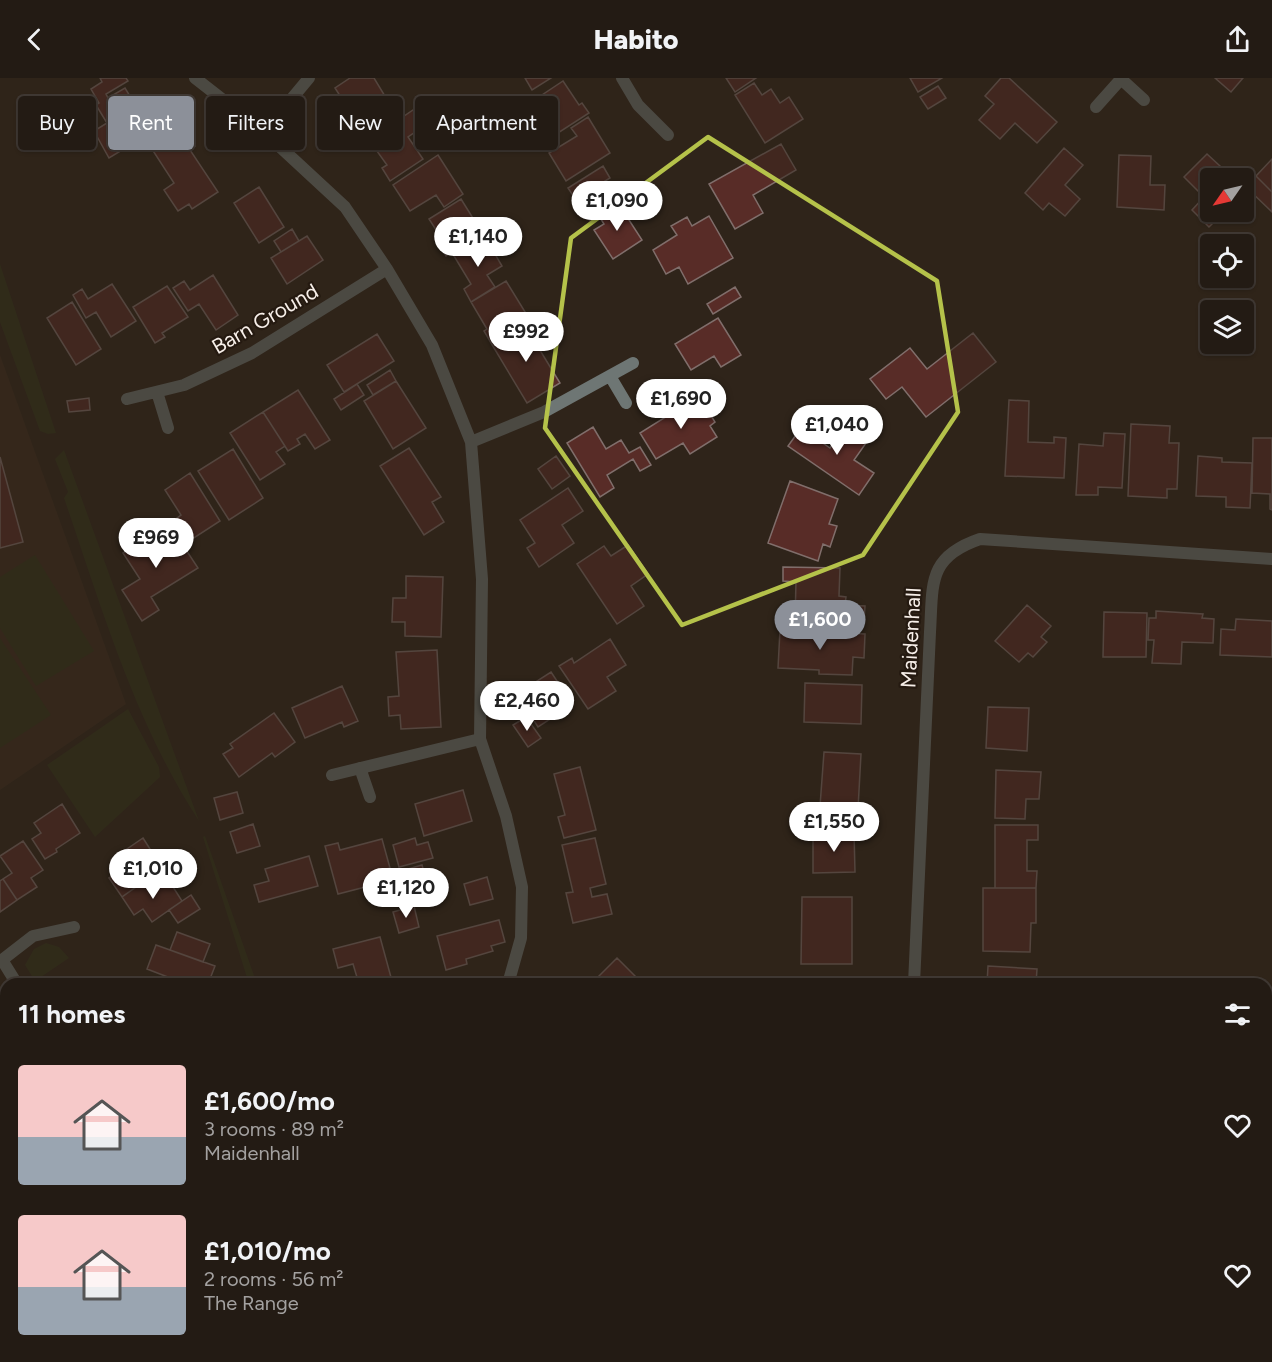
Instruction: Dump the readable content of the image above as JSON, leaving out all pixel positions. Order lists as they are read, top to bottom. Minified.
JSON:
{"streets":{"street":["Barn Ground","Maidenhall"]},"north":"bottom left","page":{"header":"Habito","chip":["Buy","Rent","Filters","New","Apartment"],"price":["£1,090","£1,140","£992","£1,690","£1,040","£969","£1,600","£2,460","£1,550","£1,010","£1,120"],"heading":"11 homes","list":[{"name":"£1,600/mo","note":"3 rooms · 89 m² · Maidenhall"},{"name":"£1,010/mo","note":"2 rooms · 56 m² · The Range"}]}}
